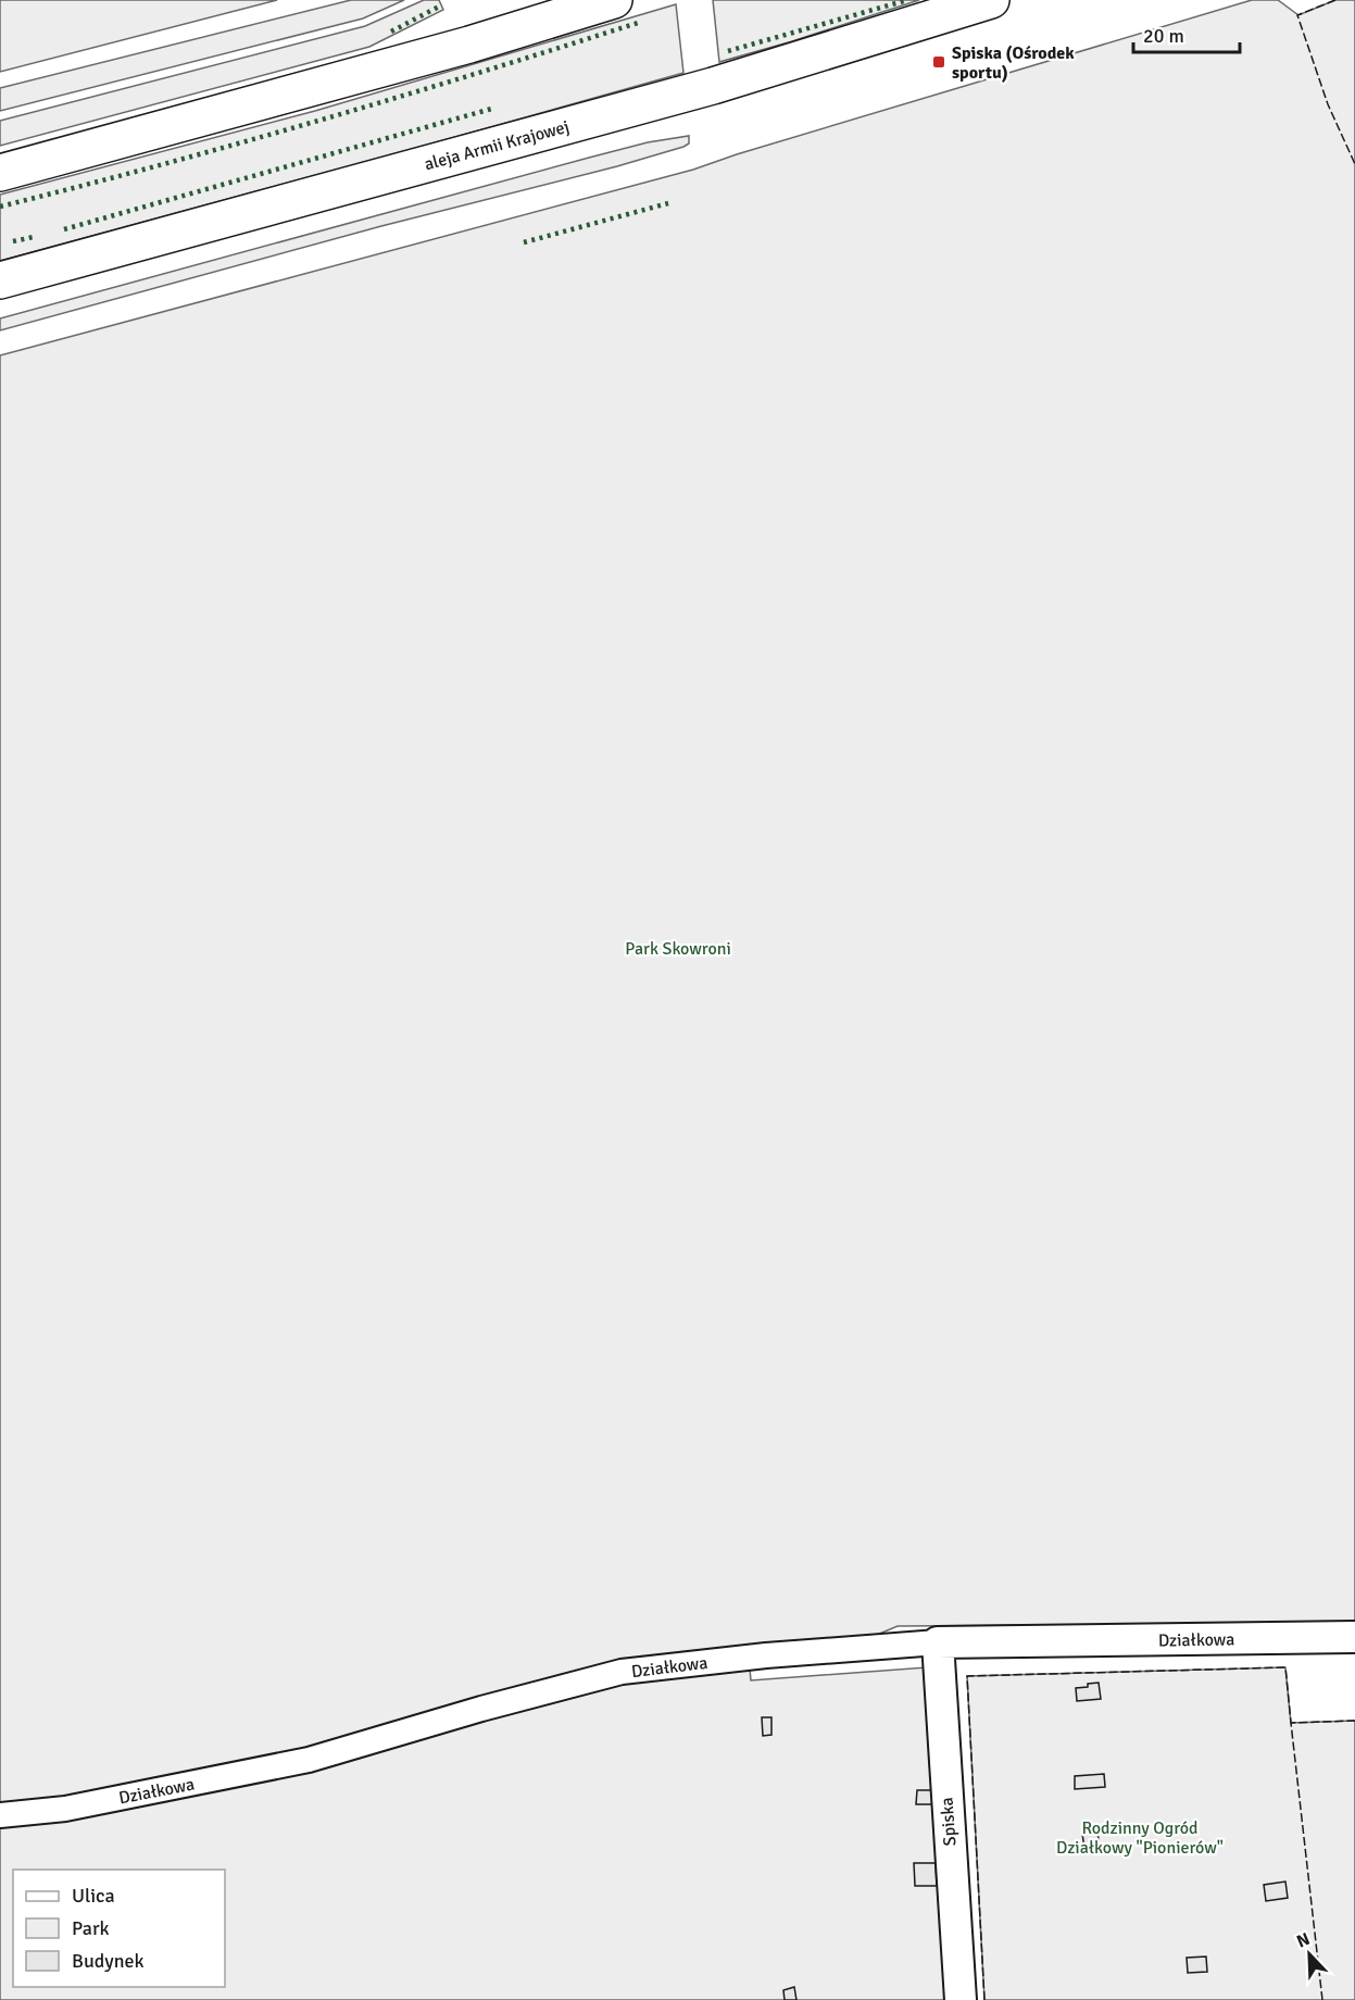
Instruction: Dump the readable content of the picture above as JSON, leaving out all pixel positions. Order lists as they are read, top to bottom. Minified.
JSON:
{"streets":{"main road":["aleja Armii Krajowej"],"street":["Działkowa","Spiska"]},"crossings":[["Działkowa","Spiska"]],"parks":["Park Skowroni","Rodzinny Ogród Działkowy \"Pionierów\""],"places":{"transit":["Spiska (Ośrodek sportu)"]},"legend":["Ulica","Park","Budynek"],"scale_bar":"20 m","north":"top left"}
